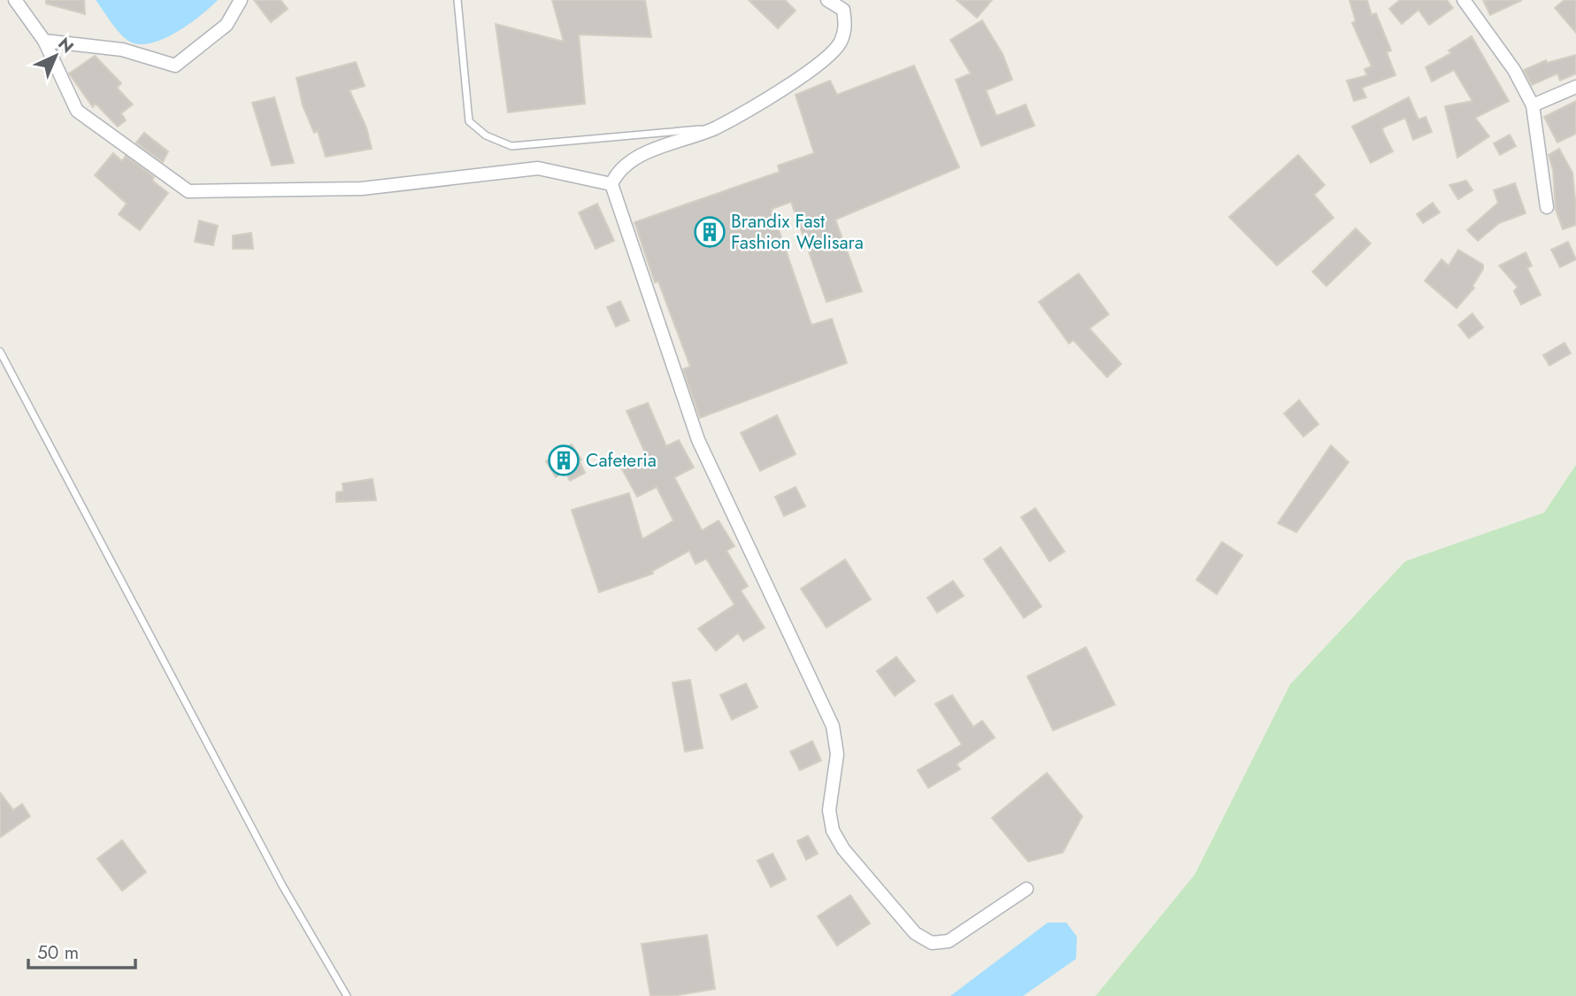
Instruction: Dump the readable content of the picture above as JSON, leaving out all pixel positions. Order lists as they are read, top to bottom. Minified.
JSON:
{"places":{"building":["Brandix Fast Fashion Welisara","Cafeteria"]},"scale_bar":"50 m","north":"top right"}
